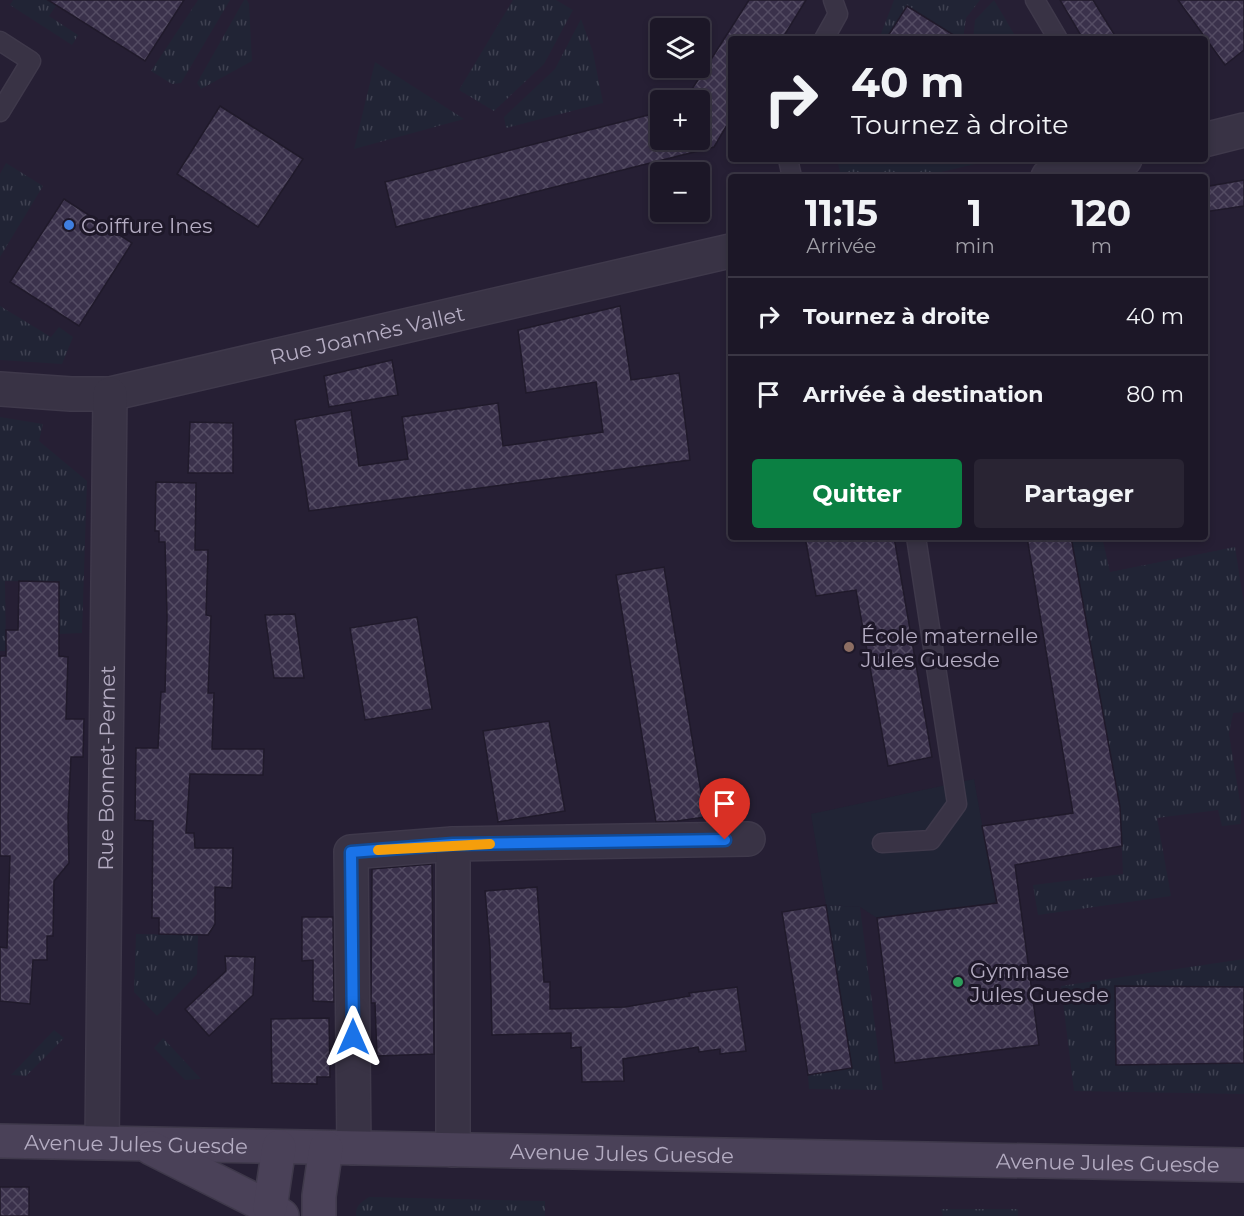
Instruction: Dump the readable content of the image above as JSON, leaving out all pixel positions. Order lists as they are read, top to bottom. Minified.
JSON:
{"streets":{"street":["Rue Joannès Vallet","Rue Bonnet-Pernet","Avenue Jules Guesde"]},"crossings":[["Rue Joannès Vallet","Rue Bonnet-Pernet"],["Rue Bonnet-Pernet","Avenue Jules Guesde"]],"places":["Coiffure Ines","École maternelle Jules Guesde","Gymnase Jules Guesde"],"page":{"map_buttons":["+","−"],"turn":["40 m","Tournez à droite"],"eta":["11:15","Arrivée","1","min","120","m"],"list":[{"name":"Tournez à droite","value":"40 m"},{"name":"Arrivée à destination","value":"80 m"}],"buttons":["Quitter","Partager"]}}
